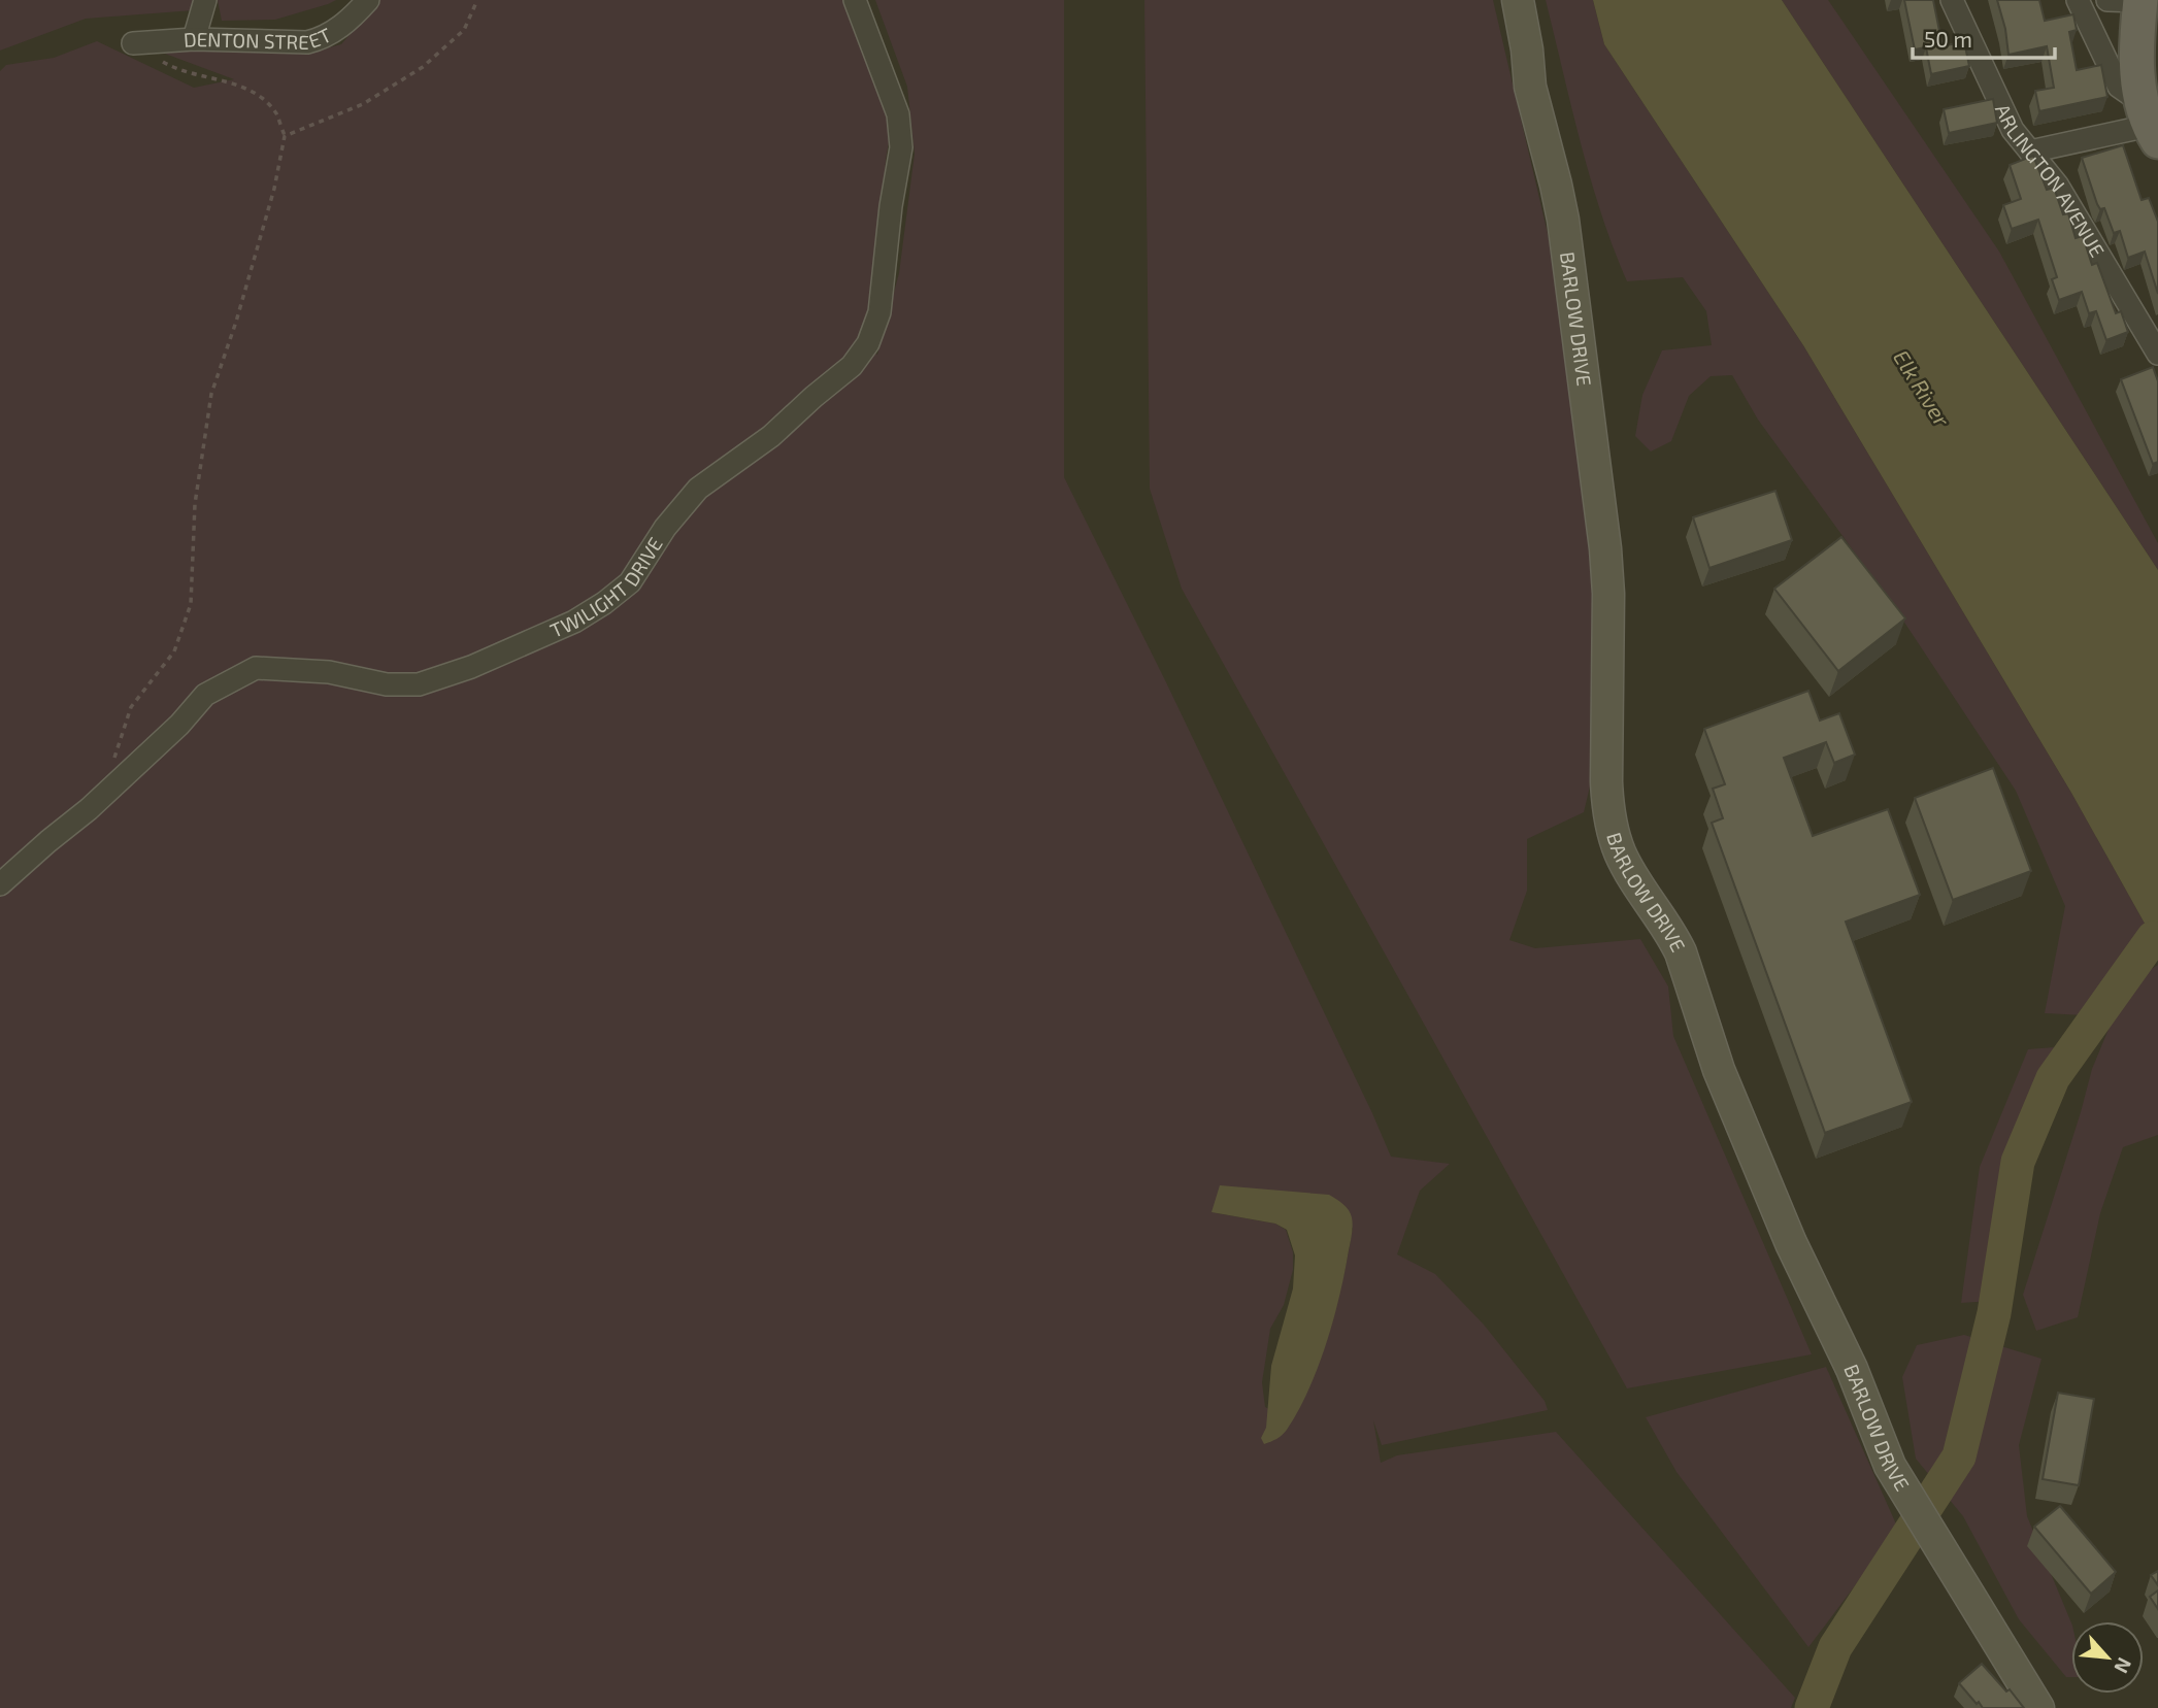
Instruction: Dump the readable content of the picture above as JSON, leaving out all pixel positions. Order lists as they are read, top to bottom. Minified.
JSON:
{"streets":{"street":["DENTON STREET","ARLINGTON AVENUE","BARLOW DRIVE","TWILIGHT DRIVE"]},"water":["Elk River"],"scale_bar":"50 m","north":"bottom right"}
